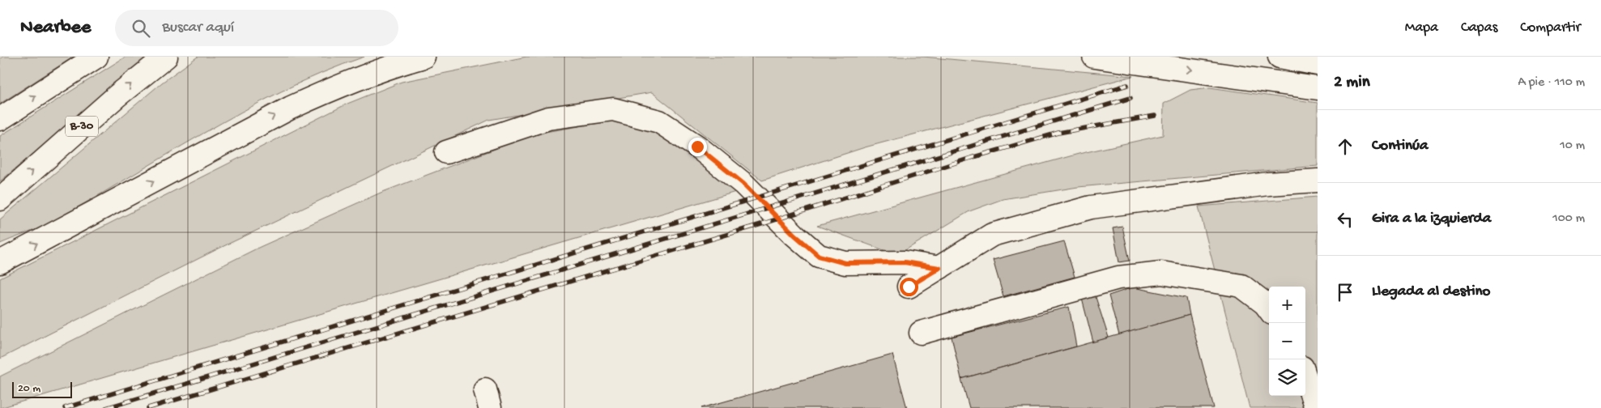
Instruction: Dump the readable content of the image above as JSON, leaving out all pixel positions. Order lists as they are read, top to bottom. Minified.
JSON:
{"streets":{"main road":["B-30"]},"scale_bar":"20 m","page":{"header":"Nearbee","search":"Buscar aquí","nav":["Mapa","Capas","Compartir"],"heading":["2 min","A pie · 110 m"],"list":[["Continúa","10 m"],["Gira a la izquierda","100 m"],"Llegada al destino"],"map_buttons":["+","−"],"scale":"20 m"}}
